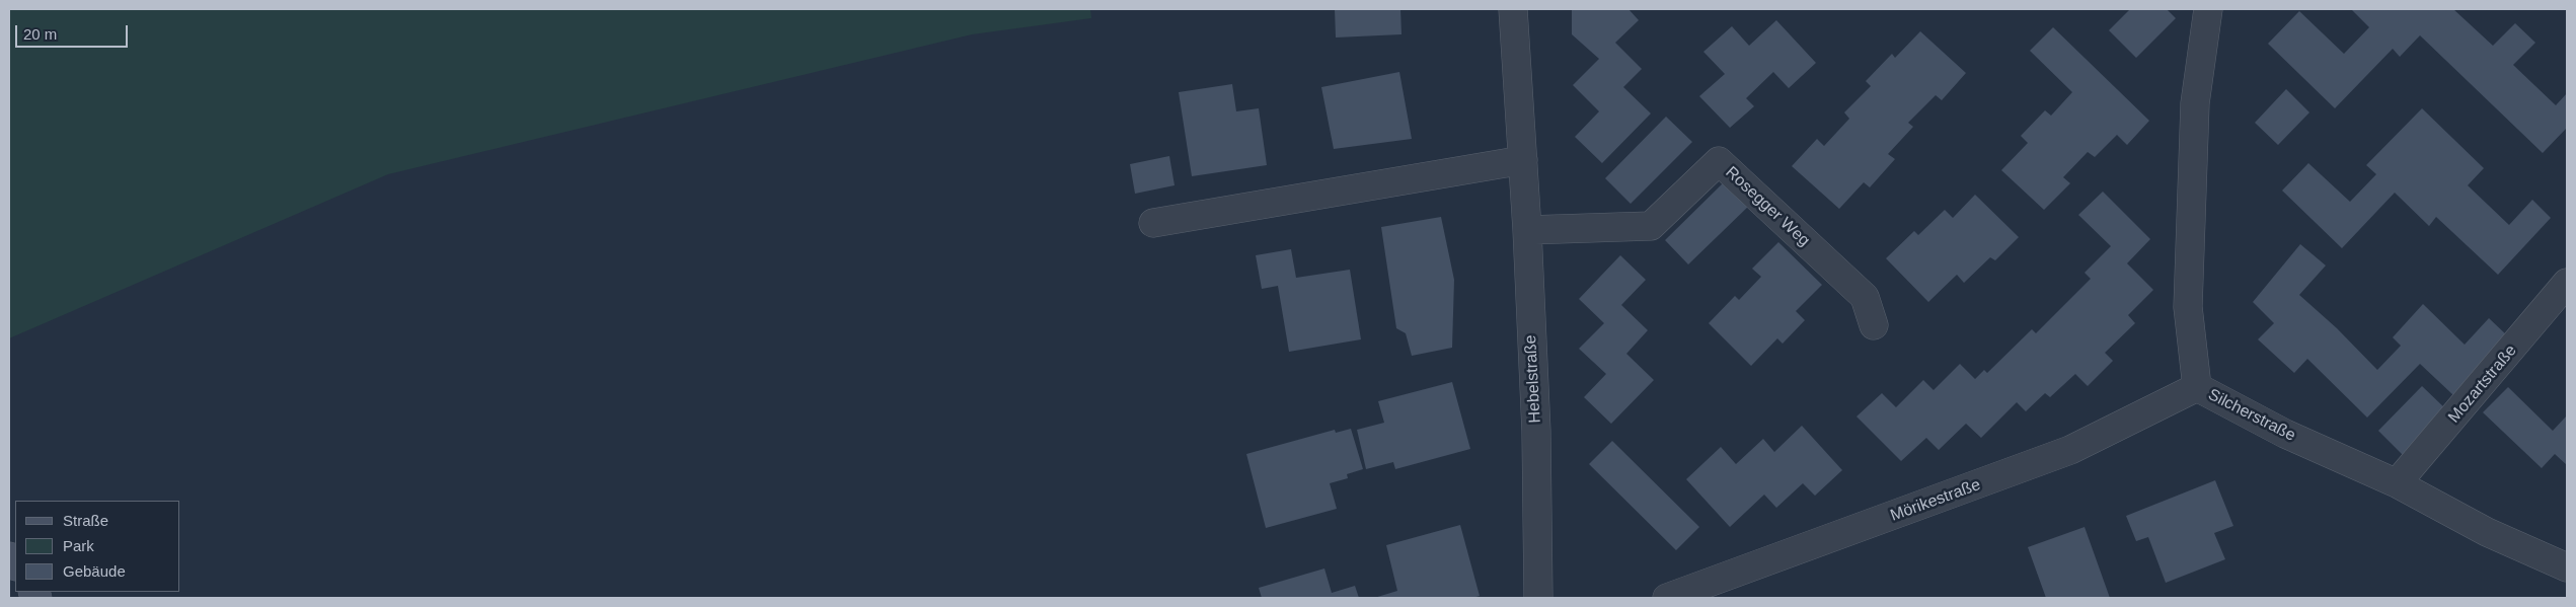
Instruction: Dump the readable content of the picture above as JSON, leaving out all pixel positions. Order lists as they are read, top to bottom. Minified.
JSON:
{"streets":{"street":["Rosegger Weg","Hebelstraße","Mozartstraße","Silcherstraße","Mörikestraße"]},"crossings":[["Rosegger Weg","Hebelstraße"],["Mozartstraße","Silcherstraße"],["Silcherstraße","Mörikestraße"]],"legend":["Straße","Park","Gebäude"],"scale_bar":"20 m"}
